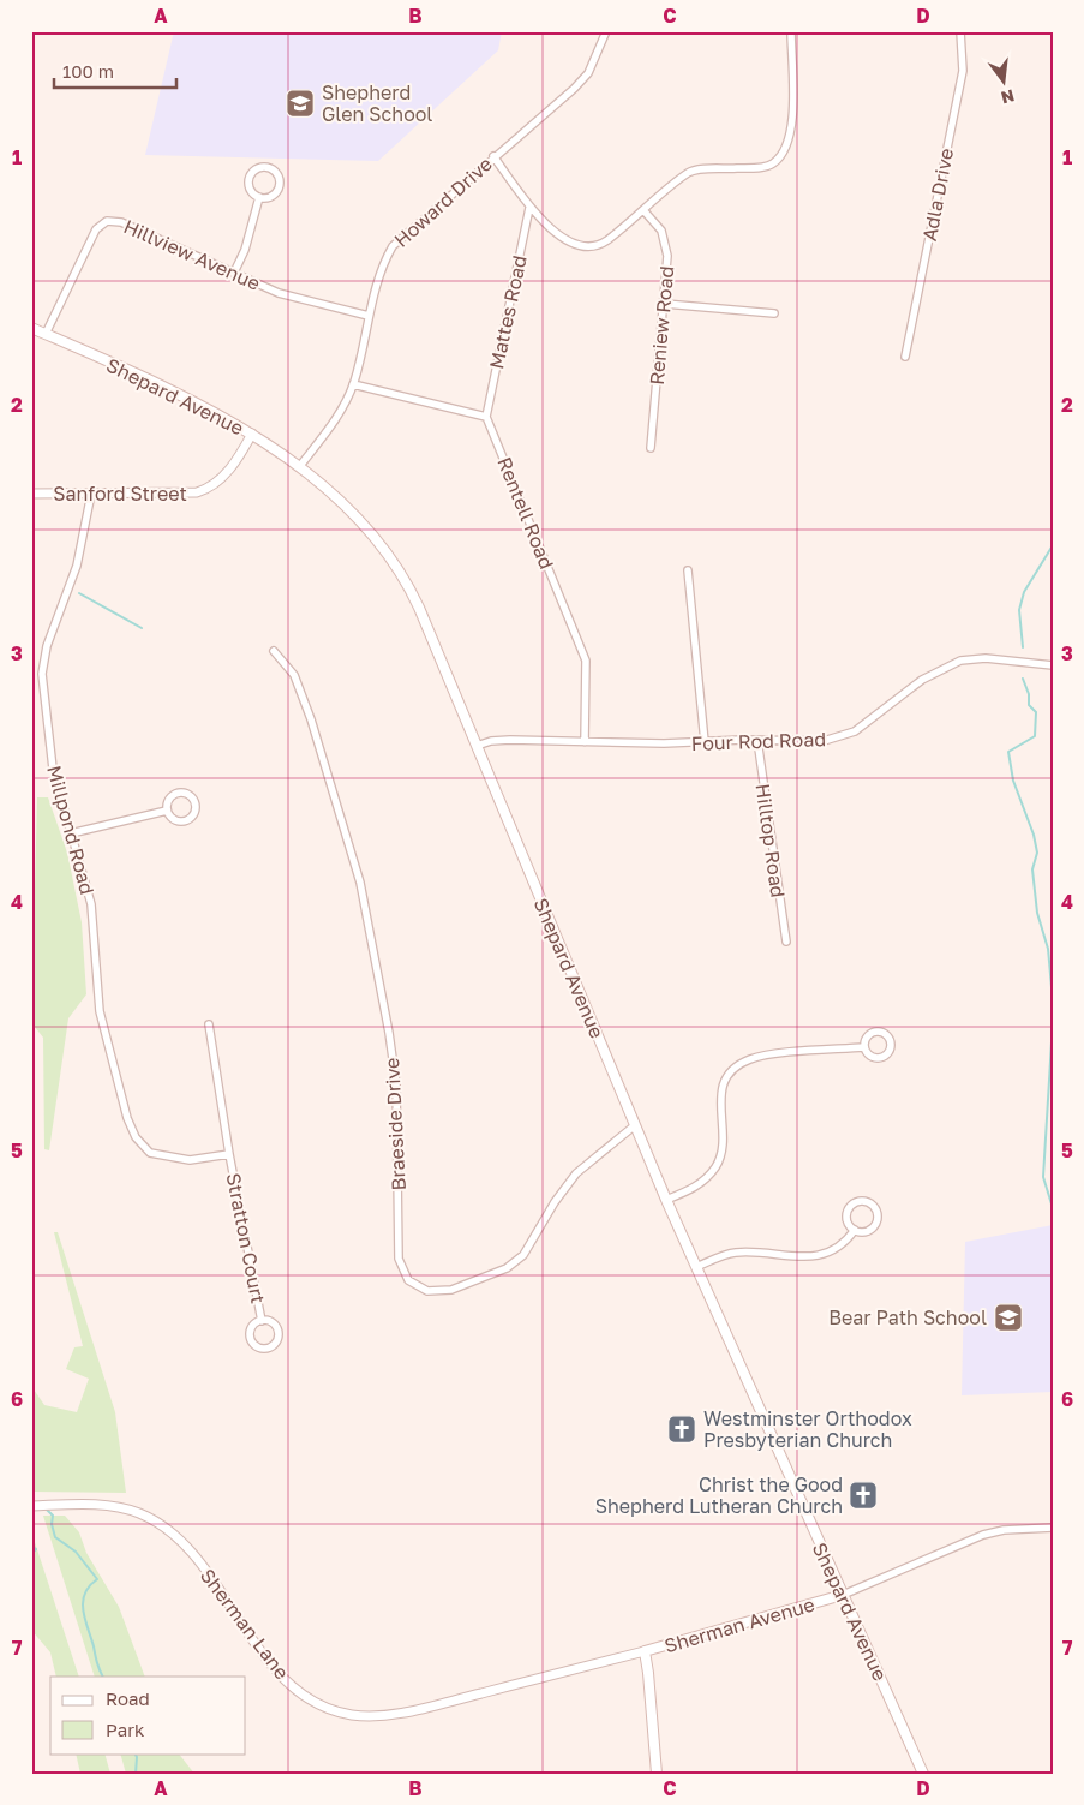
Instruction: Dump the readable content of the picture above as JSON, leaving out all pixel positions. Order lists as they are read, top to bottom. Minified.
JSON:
{"streets":{"main road":["Shepard Avenue","Sherman Avenue"],"street":["Adla Drive","Howard Drive","Hillview Avenue","Mattes Road","Reniew Road","Sanford Street","Rentell Road","Four Rod Road","Millpond Road","Hilltop Road","Braeside Drive","Stratton Court","Sherman Lane"]},"crossings":[["Howard Drive","Hillview Avenue"],["Howard Drive","Shepard Avenue"],["Hillview Avenue","Shepard Avenue"],["Mattes Road","Rentell Road"],["Shepard Avenue","Sanford Street"],["Shepard Avenue","Four Rod Road"],["Shepard Avenue","Braeside Drive"],["Shepard Avenue","Sherman Avenue"],["Sanford Street","Millpond Road"],["Rentell Road","Four Rod Road"],["Four Rod Road","Hilltop Road"],["Millpond Road","Stratton Court"],["Sherman Lane","Sherman Avenue"]],"places":{"school or university":["Shepherd Glen School","Bear Path School"],"church":["Westminster Orthodox Presbyterian Church","Christ the Good Shepherd Lutheran Church"]},"legend":["Road","Park"],"scale_bar":"100 m","north":"bottom","grid":{"columns":["A","B","C","D"],"rows":["1","2","3","4","5","6","7"]}}
